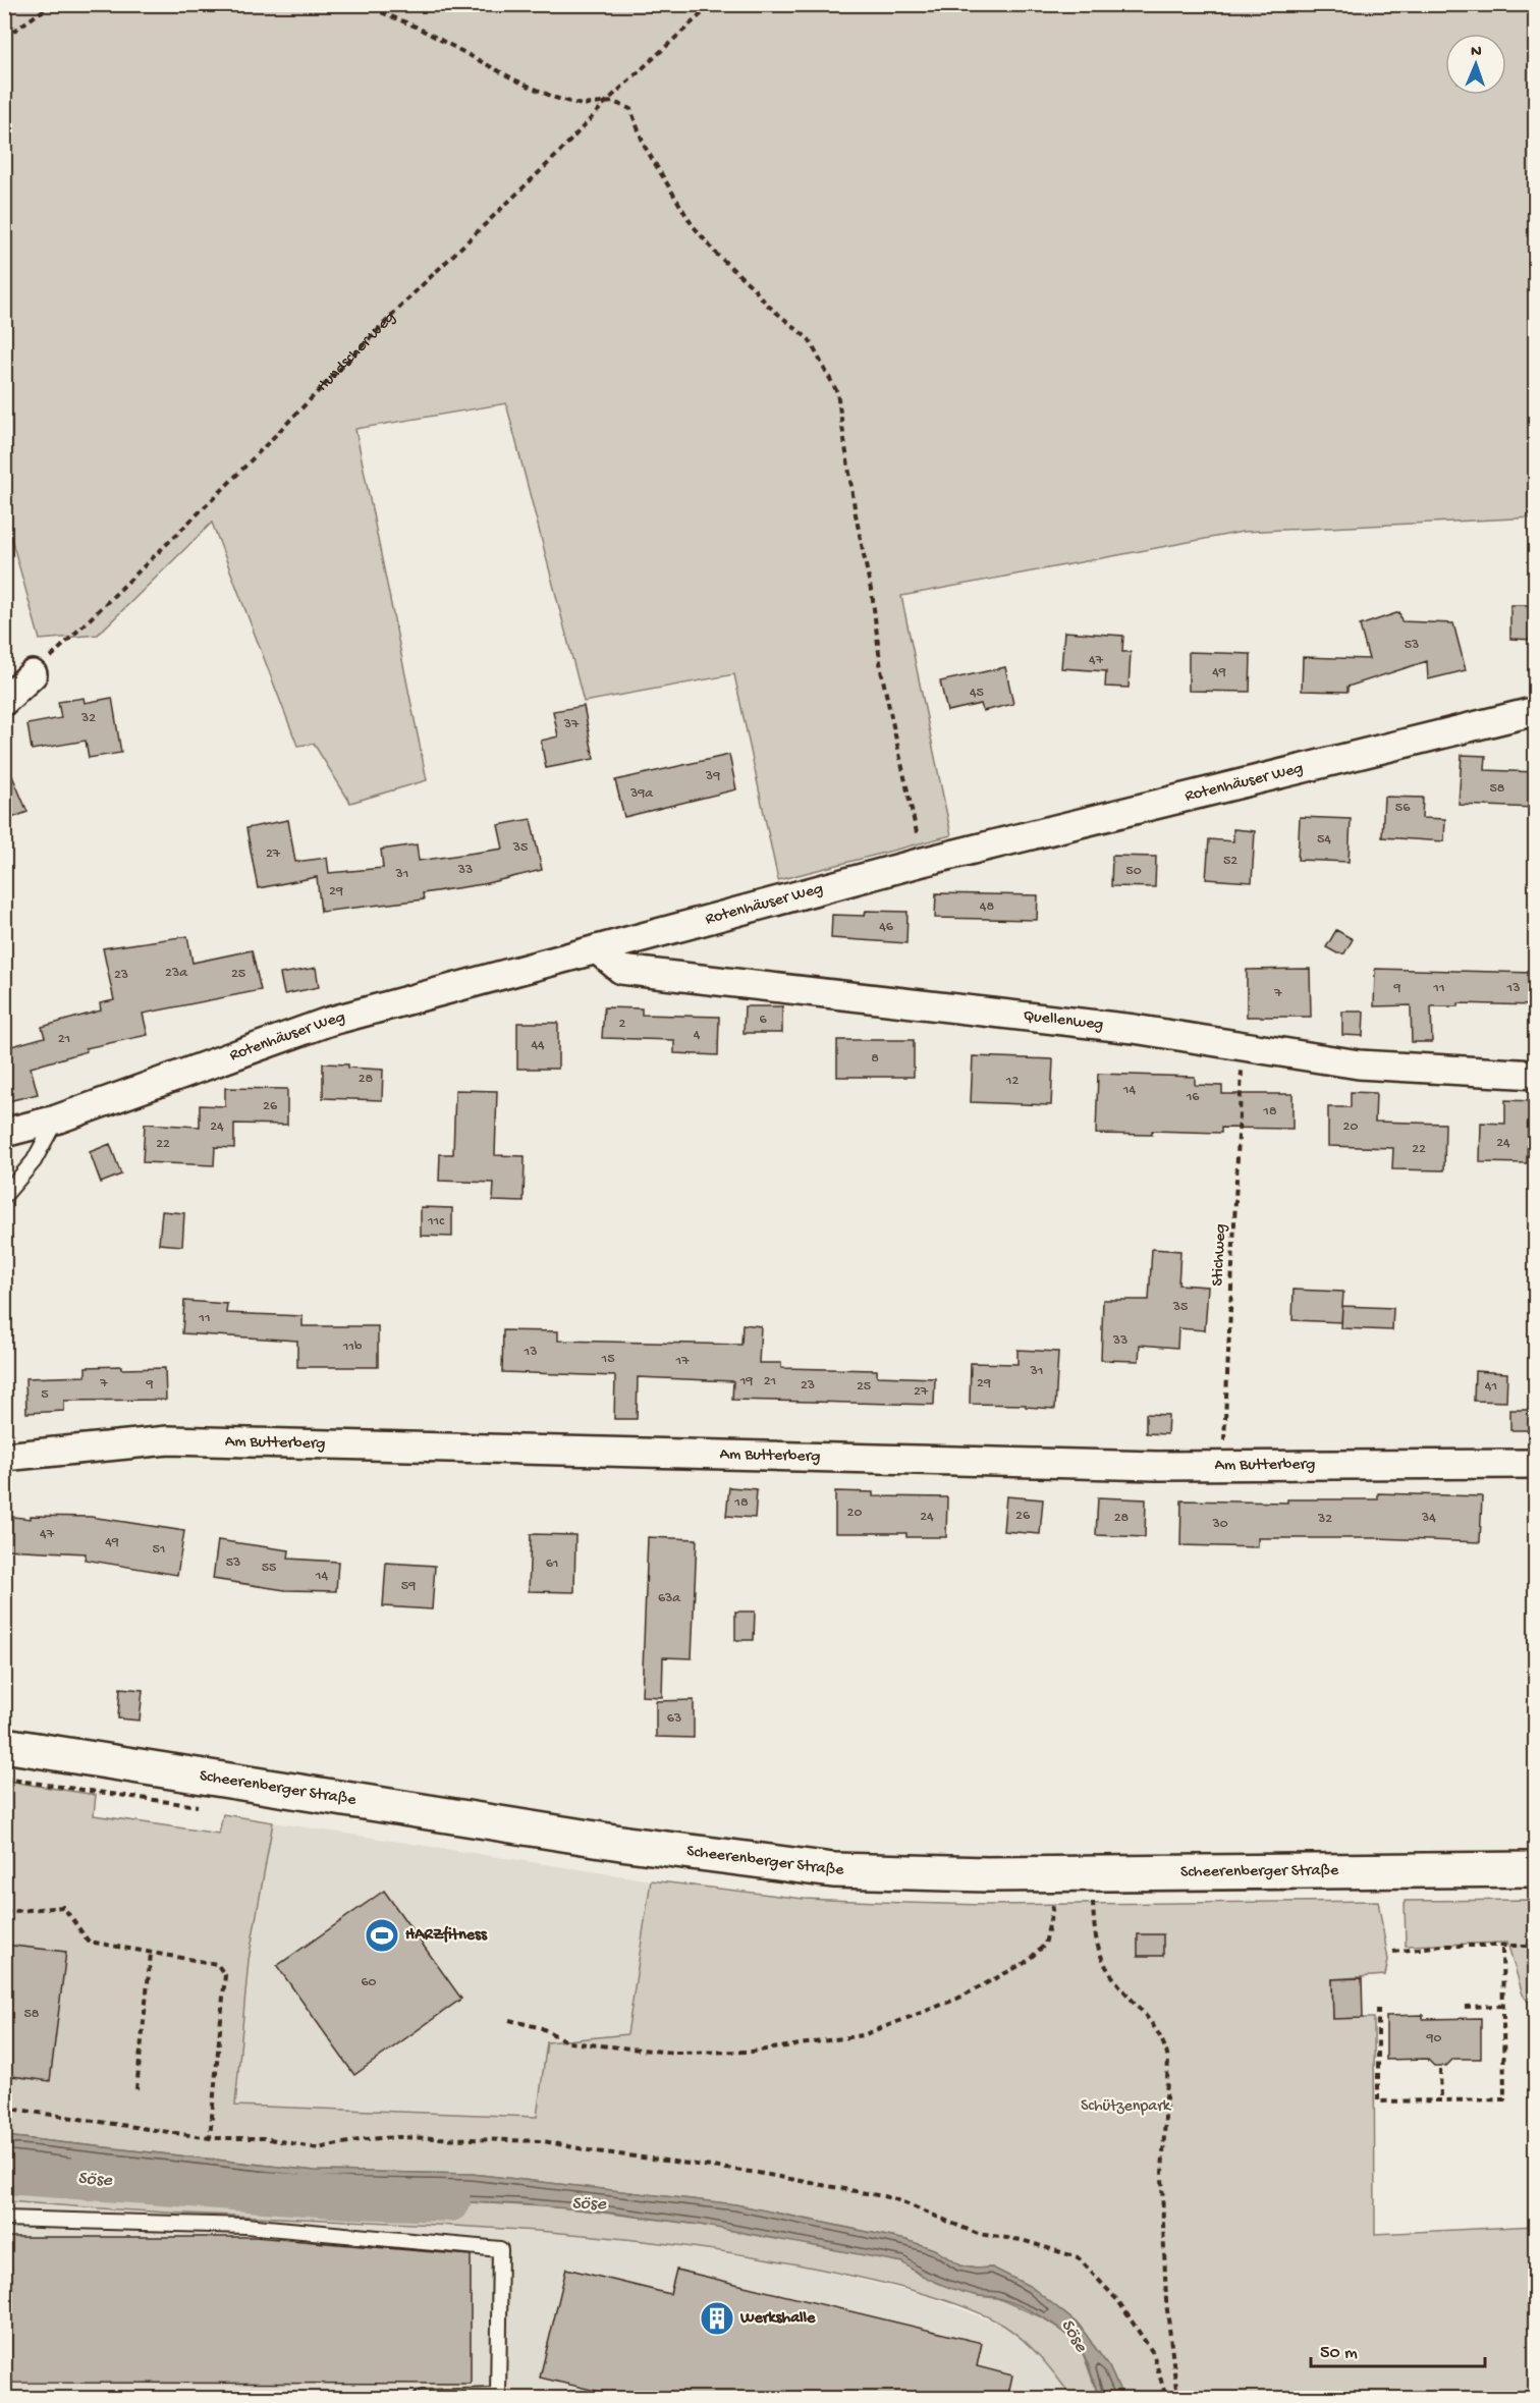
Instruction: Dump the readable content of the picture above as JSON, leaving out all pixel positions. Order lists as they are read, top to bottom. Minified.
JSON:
{"streets":{"main road":["Scheerenberger Straße"],"street":["Rotenhäuser Weg","Quellenweg","Am Butterberg"],"path":["Hundscher Weg","Stichweg"]},"crossings":[["Rotenhäuser Weg","Quellenweg"],["Quellenweg","Stichweg"],["Stichweg","Am Butterberg"]],"water":["Söse"],"parks":["Schützenpark"],"places":{"sports":["HARZfitness"],"building":["Werkshalle"]},"house_numbers":["53","47","49","45","32","37","39","58","39a","56","54","35","27","52","33","50","31","29","48","46","23a","25","23","9","11","13","7","6","2","4","21","44","8","28","12","14","16","26","18","24","20","24","22","22","11c","35","11","33","11b","13","15","17","31","19","21","7","29","9","23","25","41","27","5","18","20","26","24","28","34","32","30","47","49","51","53","61","55","14","59","63a","63","60","58","90"],"scale_bar":"50 m","north":"top"}
